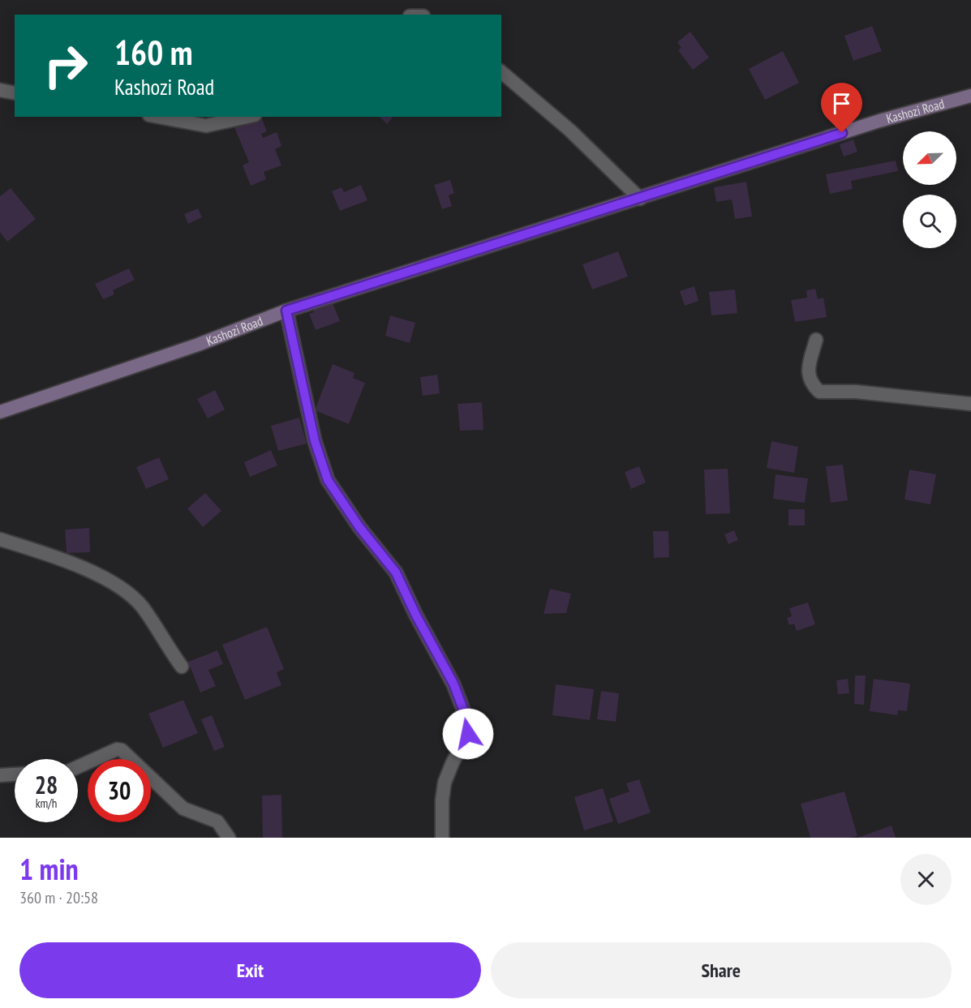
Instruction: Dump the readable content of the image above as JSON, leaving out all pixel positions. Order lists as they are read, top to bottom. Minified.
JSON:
{"streets":{"main road":["Kashozi Road"]},"north":"bottom left","page":{"turn":["160 m","Kashozi Road"],"speed":"28 km/h","limit":"30","heading":["1 min","360 m · 20:58"],"buttons":["Exit","Share"]}}
